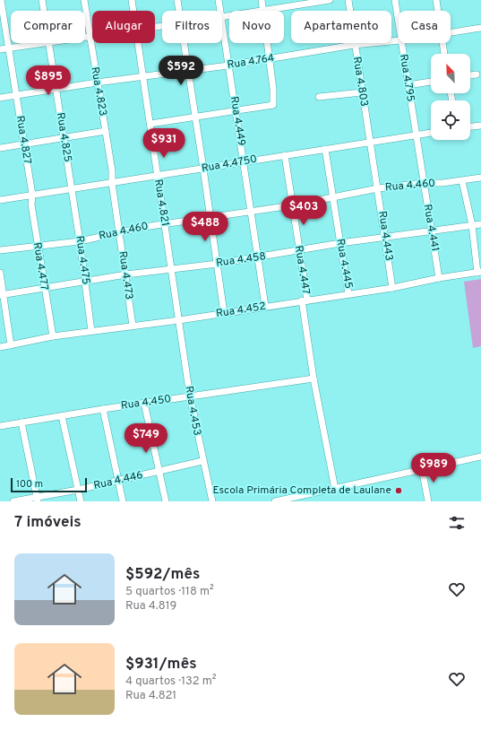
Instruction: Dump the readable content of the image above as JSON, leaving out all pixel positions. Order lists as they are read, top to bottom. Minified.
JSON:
{"streets":{"street":["Rua 4.764","Rua 4.795","Rua 4.803","Rua 4.823","Rua 4.449","Rua 4.825","Rua 4.827","Rua 4.4750","Rua 4.460","Rua 4.821","Rua 4.441","Rua 4.443","Rua 4.475","Rua 4.458","Rua 4.445","Rua 4.477","Rua 4.447","Rua 4.473","Rua 4.452","Rua 4.450","Rua 4.453","Rua 4.446"]},"crossings":[["Rua 4.764","Rua 4.803"],["Rua 4.764","Rua 4.823"],["Rua 4.764","Rua 4.449"],["Rua 4.764","Rua 4.825"],["Rua 4.764","Rua 4.827"],["Rua 4.764","Rua 4.821"],["Rua 4.795","Rua 4.4750"],["Rua 4.795","Rua 4.441"],["Rua 4.803","Rua 4.4750"],["Rua 4.803","Rua 4.443"],["Rua 4.823","Rua 4.4750"],["Rua 4.823","Rua 4.473"],["Rua 4.449","Rua 4.4750"],["Rua 4.449","Rua 4.460"],["Rua 4.449","Rua 4.458"],["Rua 4.449","Rua 4.452"],["Rua 4.825","Rua 4.4750"],["Rua 4.825","Rua 4.475"],["Rua 4.827","Rua 4.4750"],["Rua 4.827","Rua 4.477"],["Rua 4.4750","Rua 4.821"],["Rua 4.4750","Rua 4.441"],["Rua 4.4750","Rua 4.443"],["Rua 4.4750","Rua 4.475"],["Rua 4.4750","Rua 4.445"],["Rua 4.4750","Rua 4.477"],["Rua 4.4750","Rua 4.447"],["Rua 4.4750","Rua 4.473"],["Rua 4.460","Rua 4.821"],["Rua 4.460","Rua 4.441"],["Rua 4.460","Rua 4.443"],["Rua 4.460","Rua 4.475"],["Rua 4.460","Rua 4.445"],["Rua 4.460","Rua 4.477"],["Rua 4.460","Rua 4.447"],["Rua 4.460","Rua 4.473"],["Rua 4.821","Rua 4.458"],["Rua 4.821","Rua 4.452"],["Rua 4.821","Rua 4.453"],["Rua 4.441","Rua 4.458"],["Rua 4.441","Rua 4.452"],["Rua 4.443","Rua 4.458"],["Rua 4.443","Rua 4.452"],["Rua 4.475","Rua 4.458"],["Rua 4.475","Rua 4.452"],["Rua 4.458","Rua 4.445"],["Rua 4.458","Rua 4.477"],["Rua 4.458","Rua 4.447"],["Rua 4.458","Rua 4.473"],["Rua 4.445","Rua 4.452"],["Rua 4.477","Rua 4.452"],["Rua 4.447","Rua 4.452"],["Rua 4.447","Rua 4.450"],["Rua 4.473","Rua 4.452"],["Rua 4.452","Rua 4.453"],["Rua 4.450","Rua 4.453"],["Rua 4.453","Rua 4.446"]],"places":["Escola Primária Completa de Laulane"],"scale_bar":"100 m","north":"top left","page":{"chip":["Comprar","Alugar","Filtros","Novo","Apartamento","Casa"],"price":["$592","$895","$931","$403","$488","$749","$989"],"scale":"100 m","heading":"7 imóveis","list":[{"name":"$592/mês","note":"5 quartos · 118 m² · Rua 4.819"},{"name":"$931/mês","note":"4 quartos · 132 m² · Rua 4.821"}]}}
